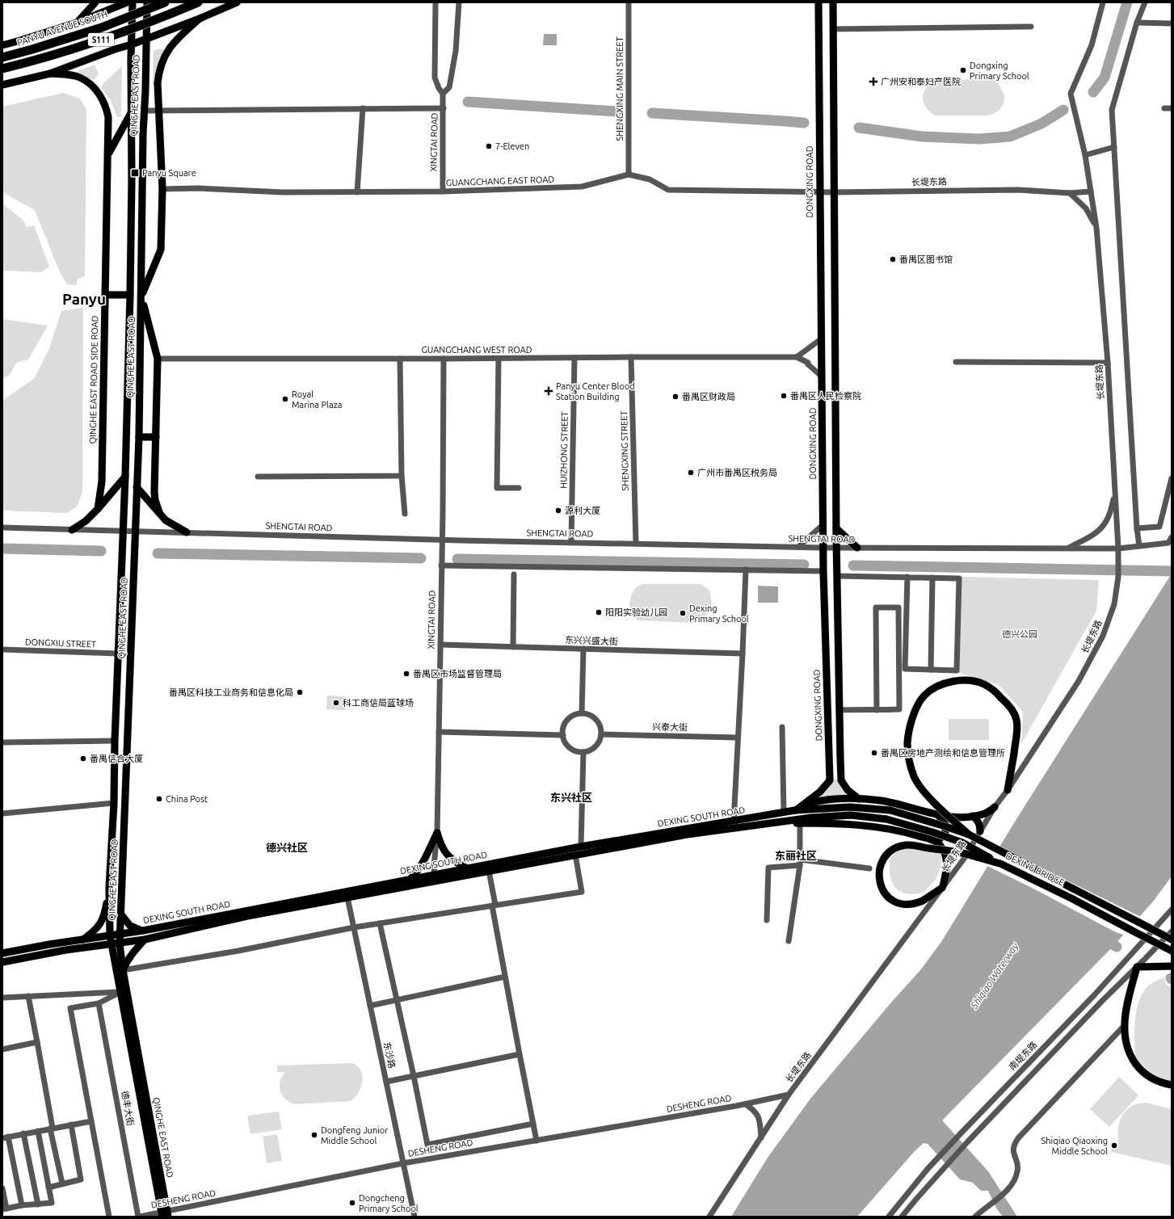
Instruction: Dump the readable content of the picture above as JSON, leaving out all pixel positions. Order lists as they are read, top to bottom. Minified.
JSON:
{"streets":{"highway":["PANYU AVENUE SOUTH","S111"],"main road":["QINGHE EAST ROAD","DONGXING ROAD","QINGHE EAST ROAD SIDE ROAD","DEXING SOUTH ROAD","DEXING BRIDGE"],"street":["SHENGXING MAIN STREET","XINGTAI ROAD","GUANGCHANG EAST ROAD","长堤东路","GUANGCHANG WEST ROAD","HUIZHONG STREET","SHENGXING STREET","SHENGTAI ROAD","东兴兴盛大街","DONGXIU STREET","兴泰大街","东沙路","南堤东路","DESHENG ROAD","德丰大街"]},"crossings":[["SHENGXING MAIN STREET","GUANGCHANG EAST ROAD"],["QINGHE EAST ROAD","SHENGTAI ROAD"],["QINGHE EAST ROAD","DONGXIU STREET"],["QINGHE EAST ROAD","DEXING SOUTH ROAD"],["QINGHE EAST ROAD","DESHENG ROAD"],["XINGTAI ROAD","GUANGCHANG EAST ROAD"],["XINGTAI ROAD","GUANGCHANG WEST ROAD"],["XINGTAI ROAD","SHENGTAI ROAD"],["XINGTAI ROAD","东兴兴盛大街"],["XINGTAI ROAD","DEXING SOUTH ROAD"],["GUANGCHANG EAST ROAD","DONGXING ROAD"],["GUANGCHANG EAST ROAD","长堤东路"],["DONGXING ROAD","SHENGTAI ROAD"],["DONGXING ROAD","DEXING SOUTH ROAD"],["长堤东路","SHENGTAI ROAD"],["长堤东路","DESHENG ROAD"],["GUANGCHANG WEST ROAD","HUIZHONG STREET"],["GUANGCHANG WEST ROAD","SHENGXING STREET"],["HUIZHONG STREET","SHENGTAI ROAD"],["SHENGXING STREET","SHENGTAI ROAD"],["DEXING SOUTH ROAD","DEXING BRIDGE"],["DEXING SOUTH ROAD","东沙路"],["东沙路","DESHENG ROAD"],["DESHENG ROAD","德丰大街"]],"districts":["Panyu","东兴社区","德兴社区","东丽社区"],"water":["Shiqiao Waterway"],"parks":["德兴公园"],"places":{"other":["Dongxing Primary School","7-Eleven","番禺区图书馆","番禺区人民检察院","番禺区财政局","Royal Marina Plaza","广州市番禺区税务局","源利大厦","阳阳实验幼儿园","Dexing Primary School","番禺区市场监督管理局","番禺区科技工业商务和信息化局","科工商信局蓝球场","番禺区房地产测绘和信息管理所","番禺信合大厦","China Post","Dongfeng Junior Middle School","Shiqiao Qiaoxing Middle School","Dongcheng Primary School"],"health":["广州安和泰妇产医院","Panyu Center Blood Station Building"],"transit":["Panyu Square"]}}
